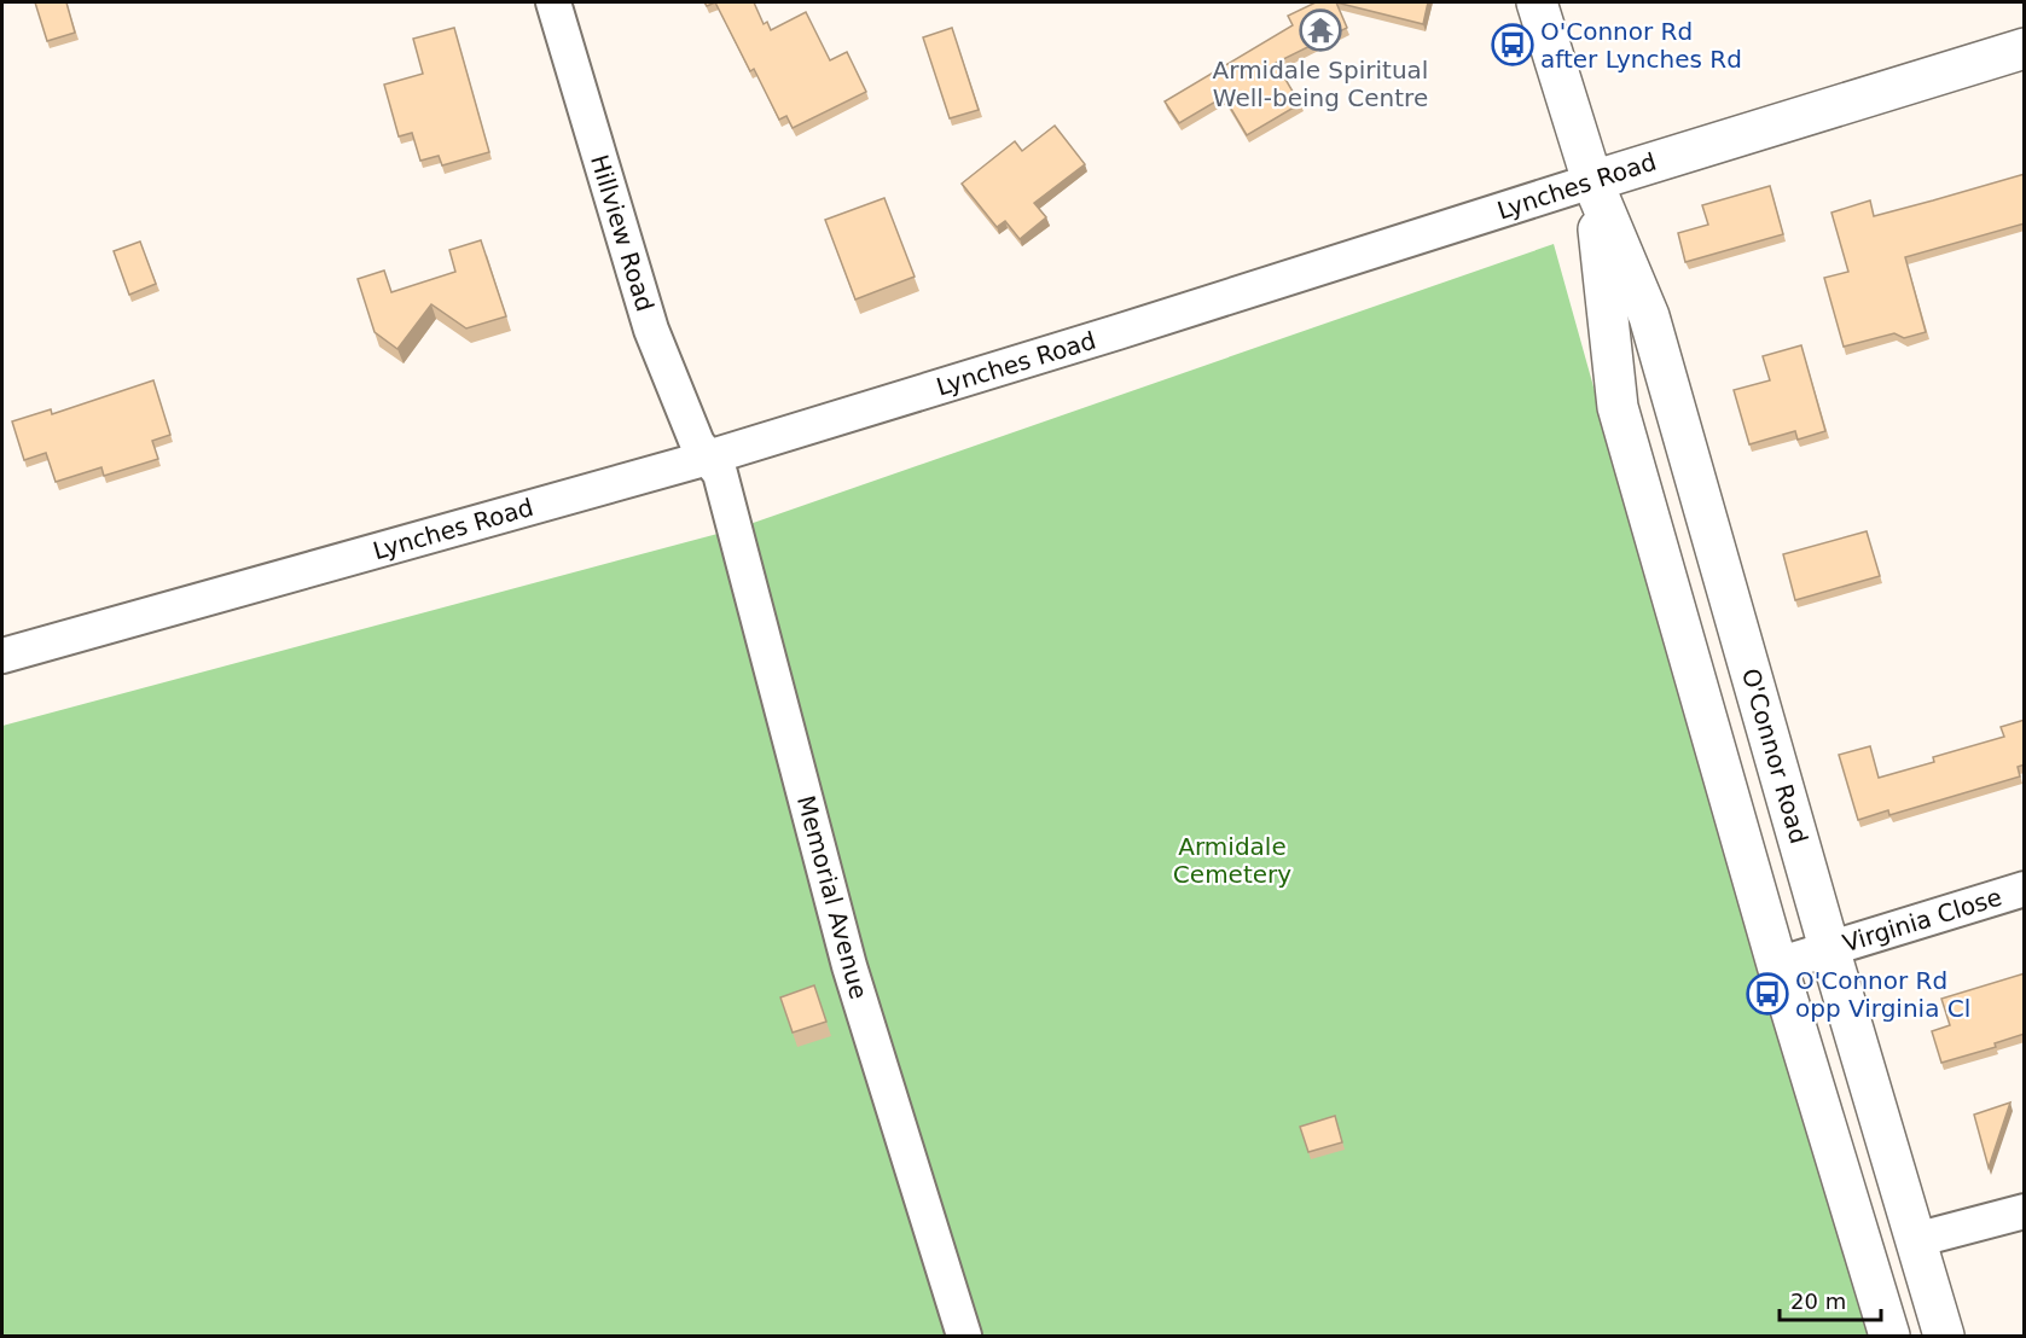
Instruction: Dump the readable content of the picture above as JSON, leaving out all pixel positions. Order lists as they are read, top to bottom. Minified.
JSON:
{"streets":{"street":["Lynches Road","Hillview Road","O'Connor Road","Memorial Avenue","Virginia Close"]},"crossings":[["Lynches Road","Hillview Road"],["Lynches Road","O'Connor Road"],["Lynches Road","Memorial Avenue"],["Hillview Road","Memorial Avenue"],["O'Connor Road","Virginia Close"]],"parks":["Armidale Cemetery"],"places":{"temple":["Armidale Spiritual Well-being Centre"],"bus stop":["O'Connor Rd after Lynches Rd","O'Connor Rd opp Virginia Cl"]},"scale_bar":"20 m"}
